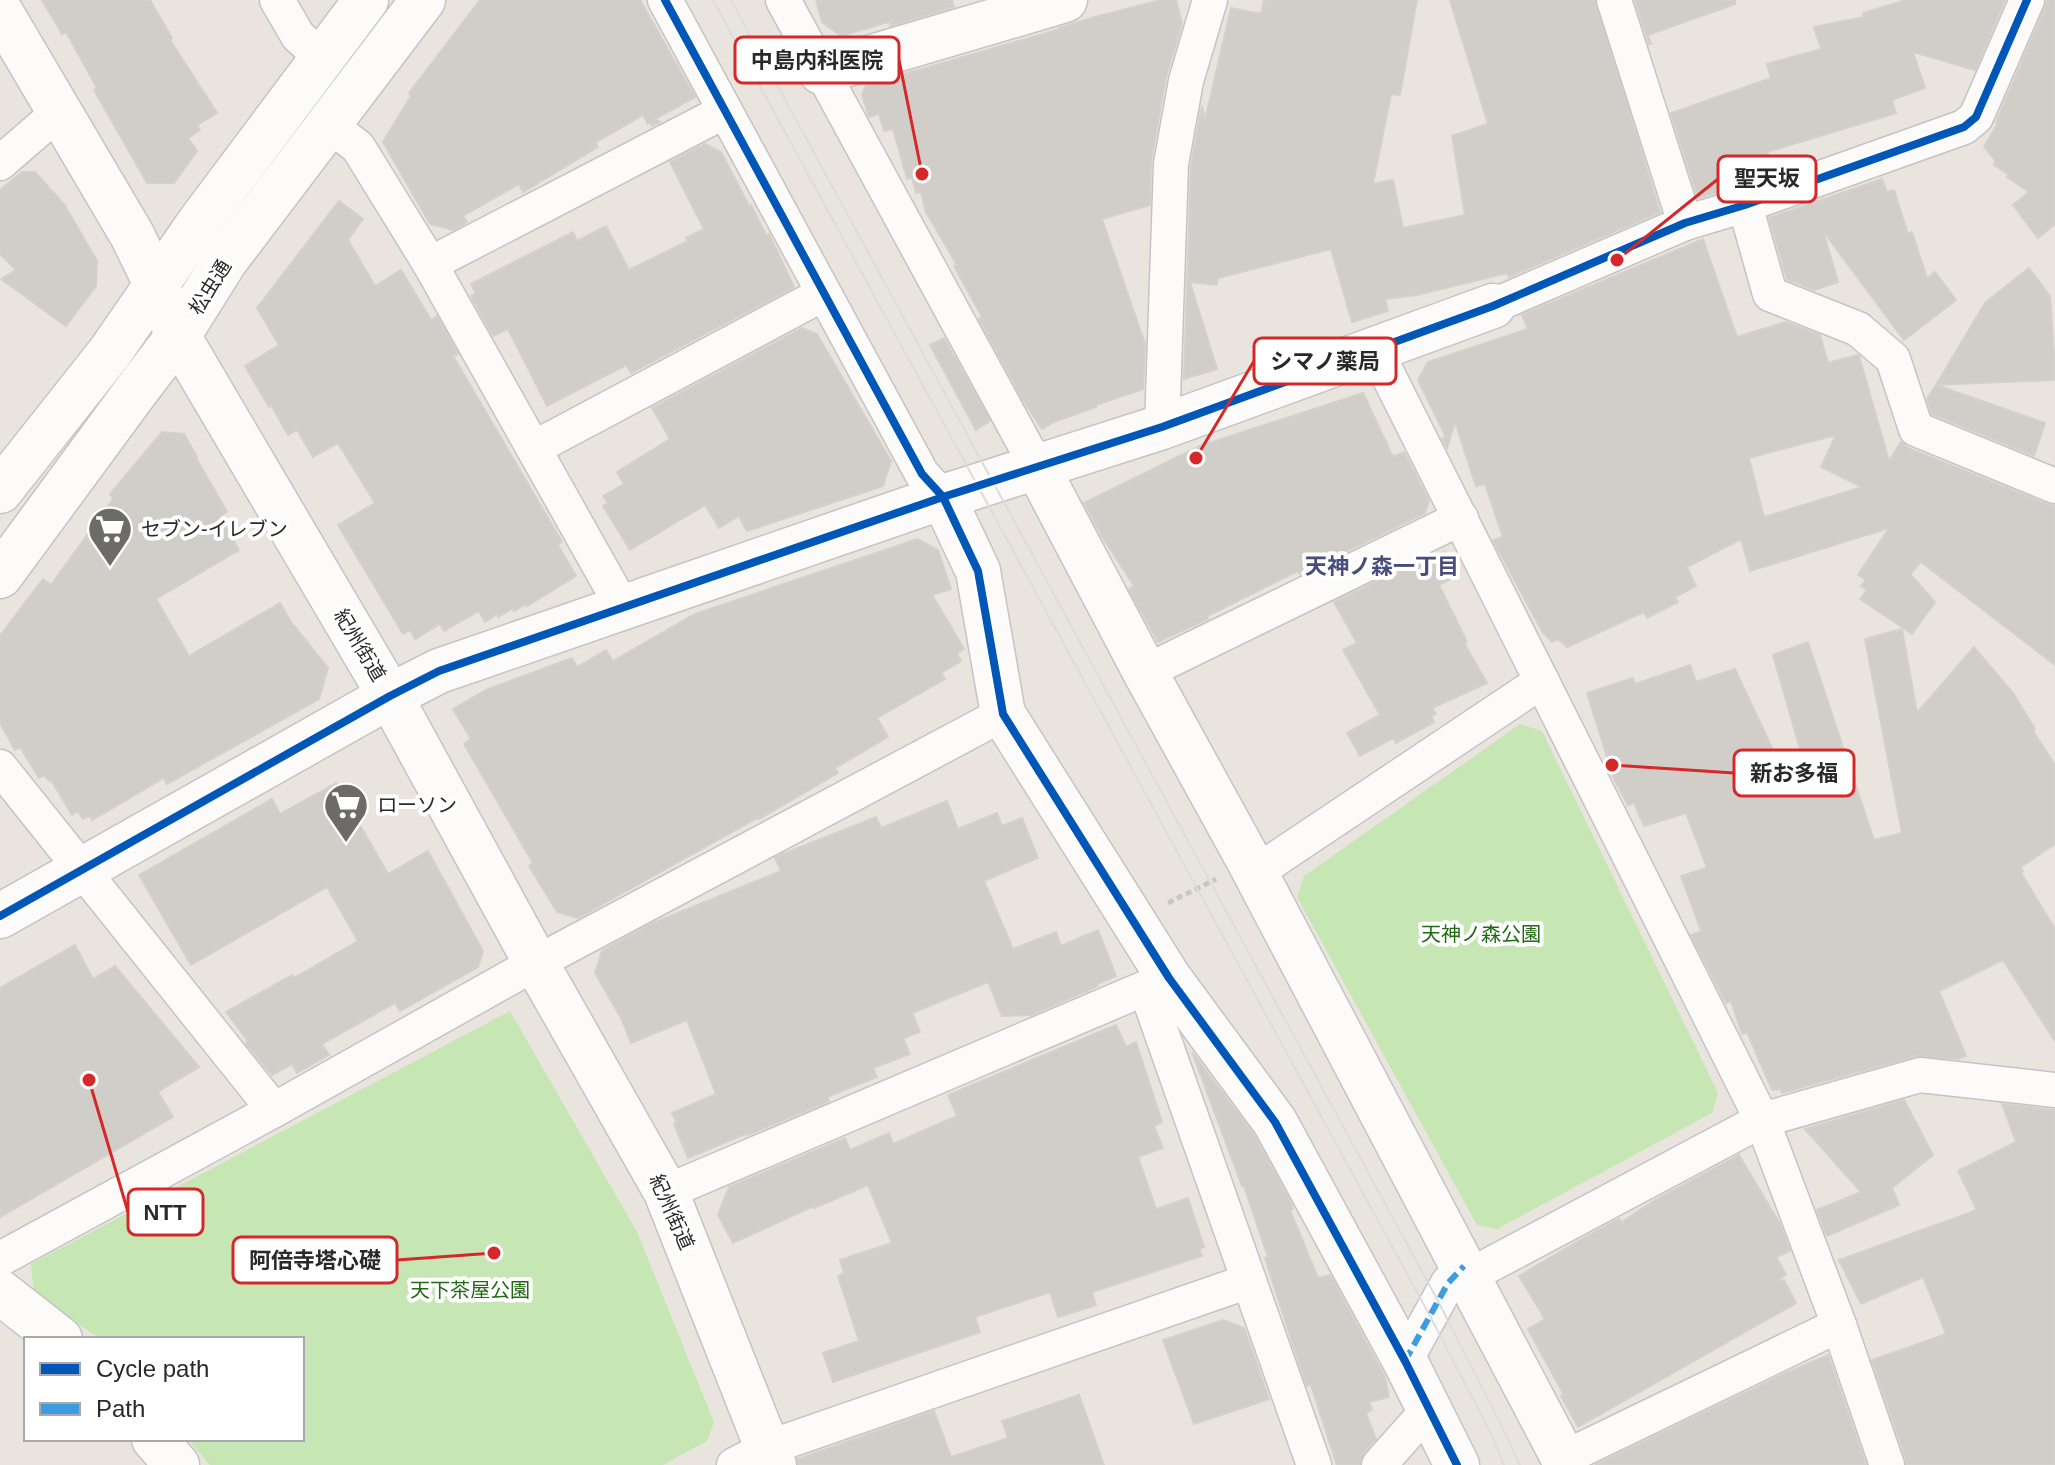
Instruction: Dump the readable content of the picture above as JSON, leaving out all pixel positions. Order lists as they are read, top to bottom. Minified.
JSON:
{"streets":{"street":["松虫通","紀州街道"]},"crossings":[["松虫通","紀州街道"]],"districts":["天神ノ森一丁目"],"parks":["天神ノ森公園","天下茶屋公園"],"places":{"other":["中島内科医院","聖天坂","シマノ薬局","新お多福","NTT","阿倍寺塔心礎"],"supermarket":["セブン-イレブン","ローソン"]},"legend":["Cycle path","Path"]}
